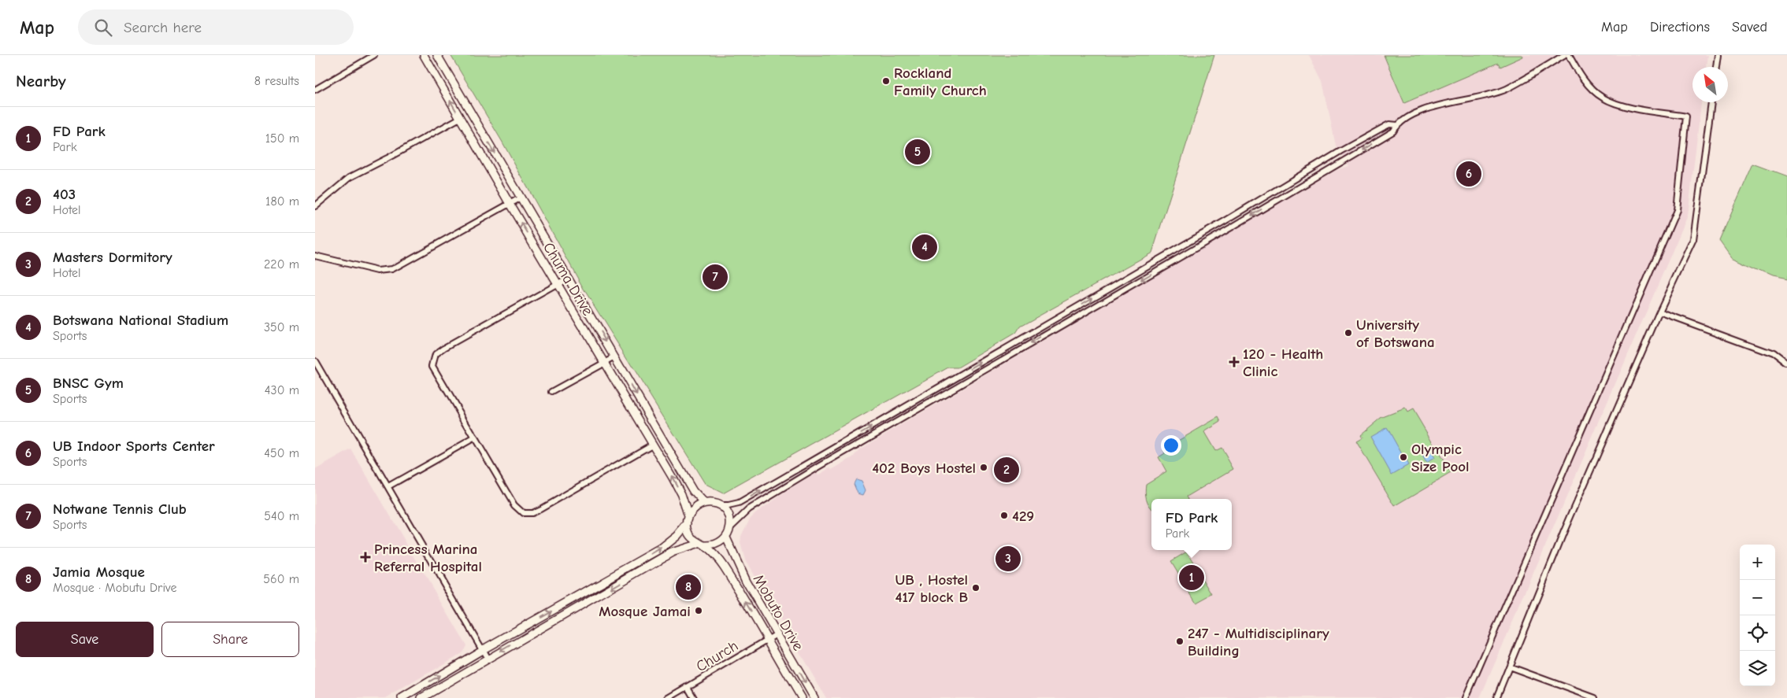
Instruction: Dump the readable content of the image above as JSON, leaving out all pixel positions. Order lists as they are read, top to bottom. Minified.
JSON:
{"streets":{"main road":["Chuma Drive","Mobuto Drive"],"street":["Church"]},"crossings":[["Chuma Drive","Mobuto Drive"],["Mobuto Drive","Church"]],"places":{"other":["Rockland Family Church","University of Botswana","Olympic Size Pool","402 Boys Hostel","429","UB , Hostel 417 block B","Mosque Jamai","247 - Multidisciplinary Building"],"health":["120 - Health Clinic","Princess Marina Referral Hospital"]},"north":"top left","page":{"header":"Map","search":"Search here","nav":["Map","Directions","Saved"],"heading":["Nearby","8 results"],"list":[{"mark":"1","name":"FD Park","note":"Park","value":"150 m"},{"mark":"2","name":"403","note":"Hotel","value":"180 m"},{"mark":"3","name":"Masters Dormitory","note":"Hotel","value":"220 m"},{"mark":"4","name":"Botswana National Stadium","note":"Sports","value":"350 m"},{"mark":"5","name":"BNSC Gym","note":"Sports","value":"430 m"},{"mark":"6","name":"UB Indoor Sports Center","note":"Sports","value":"450 m"},{"mark":"7","name":"Notwane Tennis Club","note":"Sports","value":"540 m"},{"mark":"8","name":"Jamia Mosque","note":"Mosque · Mobutu Drive","value":"560 m"}],"pins":["5","6","4","7","2","3","1","8"],"popup":["FD Park","Park"],"map_buttons":["+","−"],"buttons":["Save","Share"]}}
